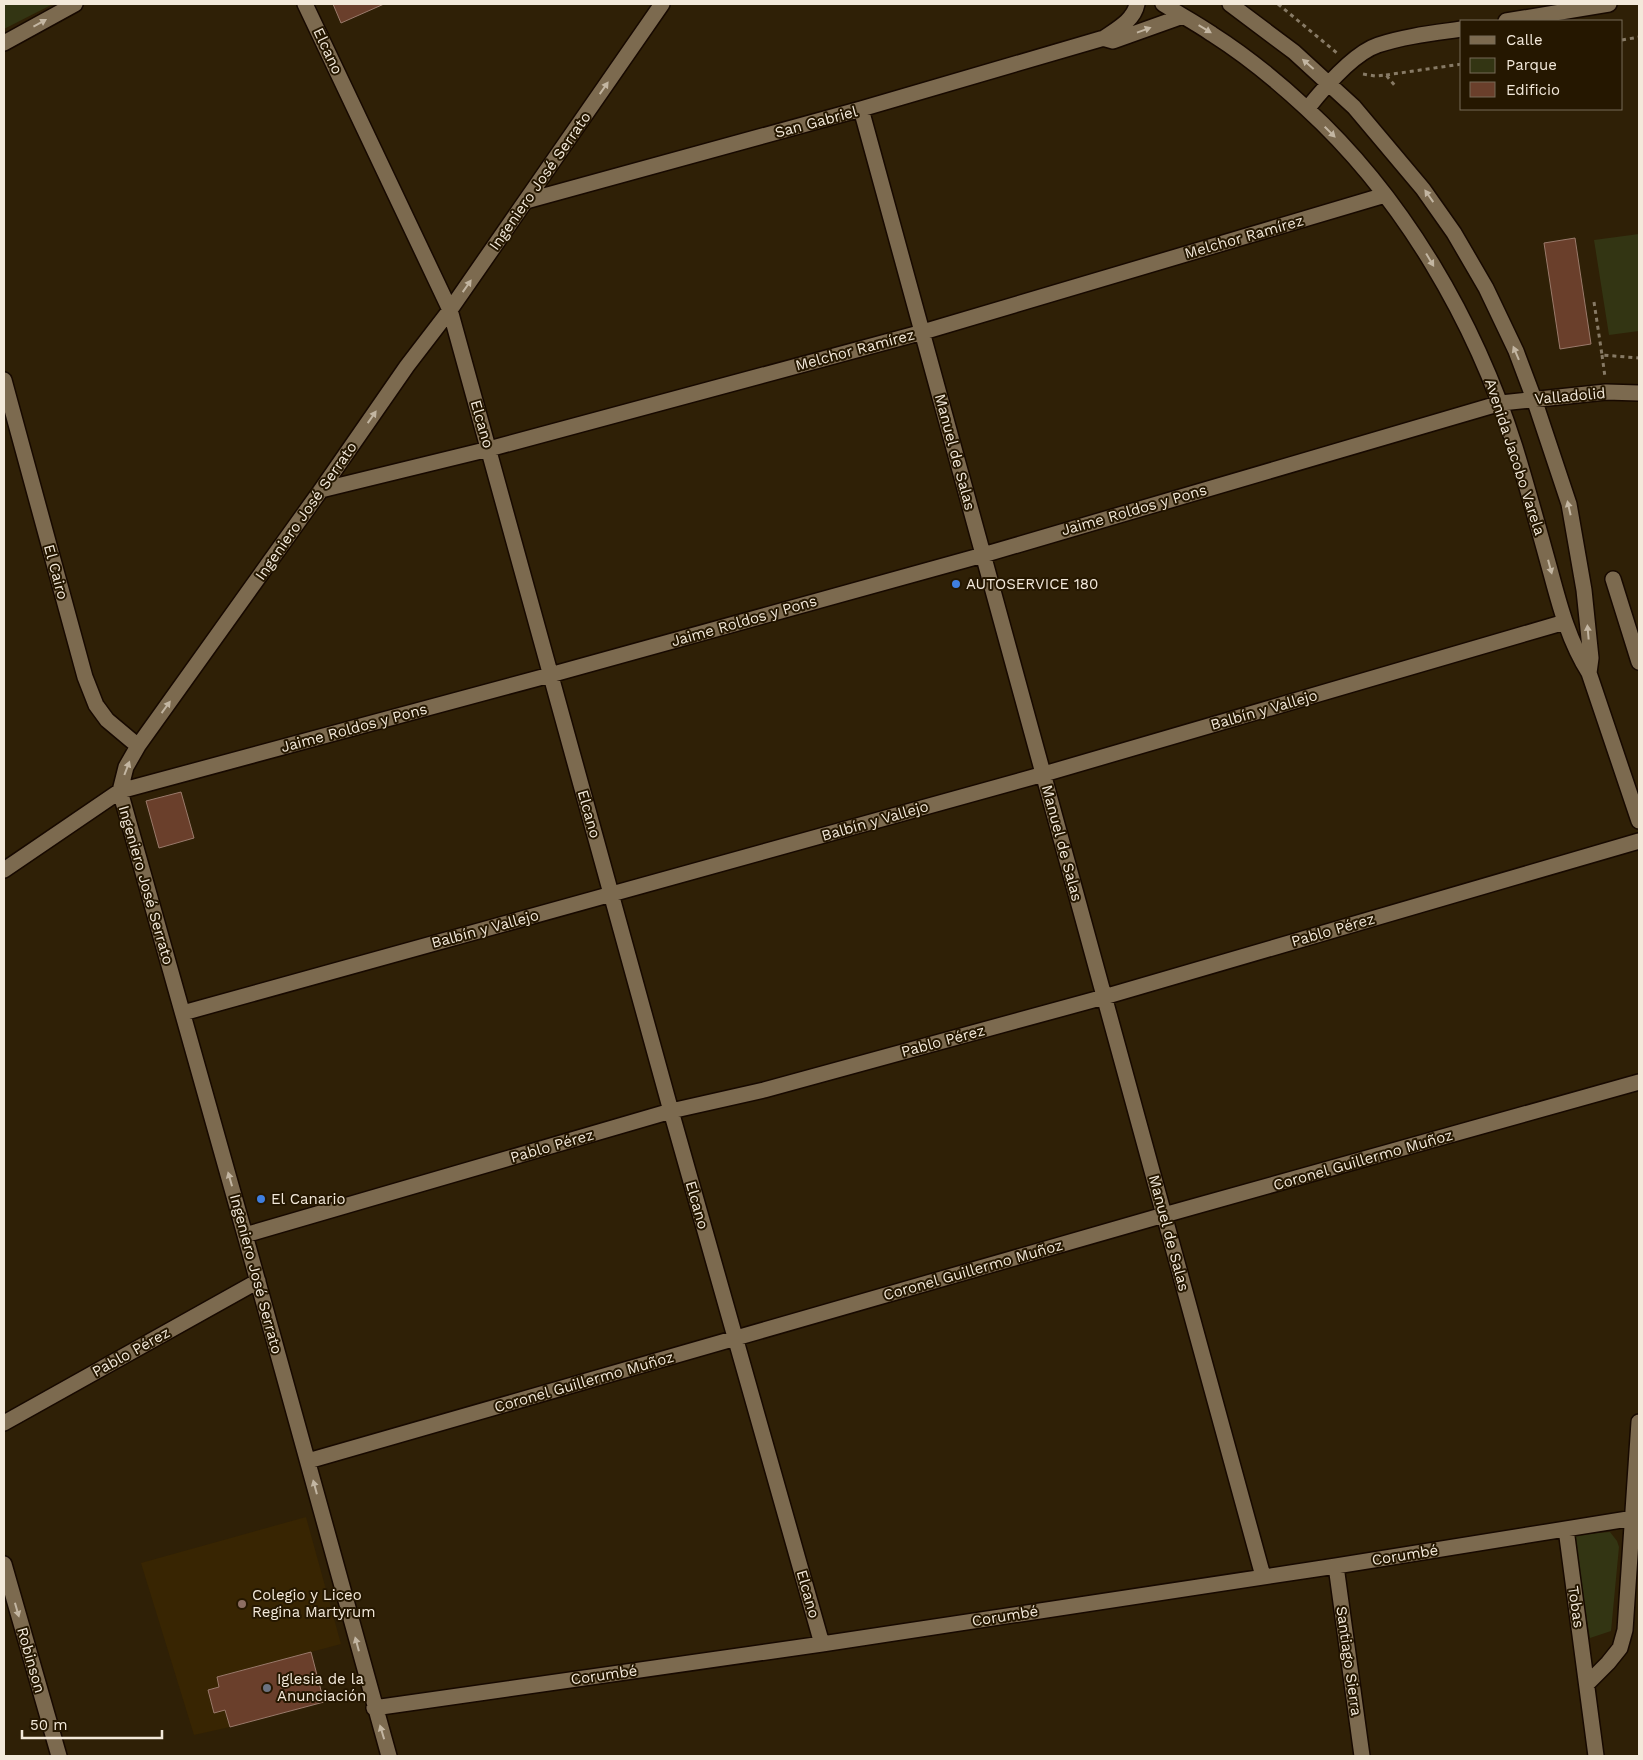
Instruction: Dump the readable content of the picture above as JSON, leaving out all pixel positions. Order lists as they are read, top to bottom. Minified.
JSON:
{"streets":{"street":["Elcano","San Gabriel","Ingeniero José Serrato","Melchor Ramírez","Valladolid","Manuel de Salas","Avenida Jacobo Varela","Jaime Roldos y Pons","El Cairo","Balbín y Vallejo","Pablo Pérez","Coronel Guillermo Muñoz","Corumbé","Tobas","Robinson","Santiago Sierra"]},"crossings":[["Elcano","Ingeniero José Serrato"],["Elcano","Melchor Ramírez"],["Elcano","Jaime Roldos y Pons"],["Elcano","Balbín y Vallejo"],["Elcano","Pablo Pérez"],["Elcano","Coronel Guillermo Muñoz"],["Elcano","Corumbé"],["San Gabriel","Ingeniero José Serrato"],["San Gabriel","Manuel de Salas"],["San Gabriel","Avenida Jacobo Varela"],["Ingeniero José Serrato","Melchor Ramírez"],["Ingeniero José Serrato","Jaime Roldos y Pons"],["Ingeniero José Serrato","El Cairo"],["Ingeniero José Serrato","Balbín y Vallejo"],["Ingeniero José Serrato","Pablo Pérez"],["Ingeniero José Serrato","Coronel Guillermo Muñoz"],["Ingeniero José Serrato","Corumbé"],["Melchor Ramírez","Manuel de Salas"],["Melchor Ramírez","Avenida Jacobo Varela"],["Valladolid","Avenida Jacobo Varela"],["Valladolid","Jaime Roldos y Pons"],["Manuel de Salas","Jaime Roldos y Pons"],["Manuel de Salas","Balbín y Vallejo"],["Manuel de Salas","Pablo Pérez"],["Manuel de Salas","Coronel Guillermo Muñoz"],["Manuel de Salas","Corumbé"],["Avenida Jacobo Varela","Jaime Roldos y Pons"],["Avenida Jacobo Varela","Balbín y Vallejo"],["Corumbé","Tobas"],["Corumbé","Santiago Sierra"]],"one_way":["Ingeniero José Serrato","Robinson"],"places":["AUTOSERVICE 180","El Canario","Colegio y Liceo Regina Martyrum","Iglesia de la Anunciación"],"legend":["Calle","Parque","Edificio"],"scale_bar":"50 m"}
